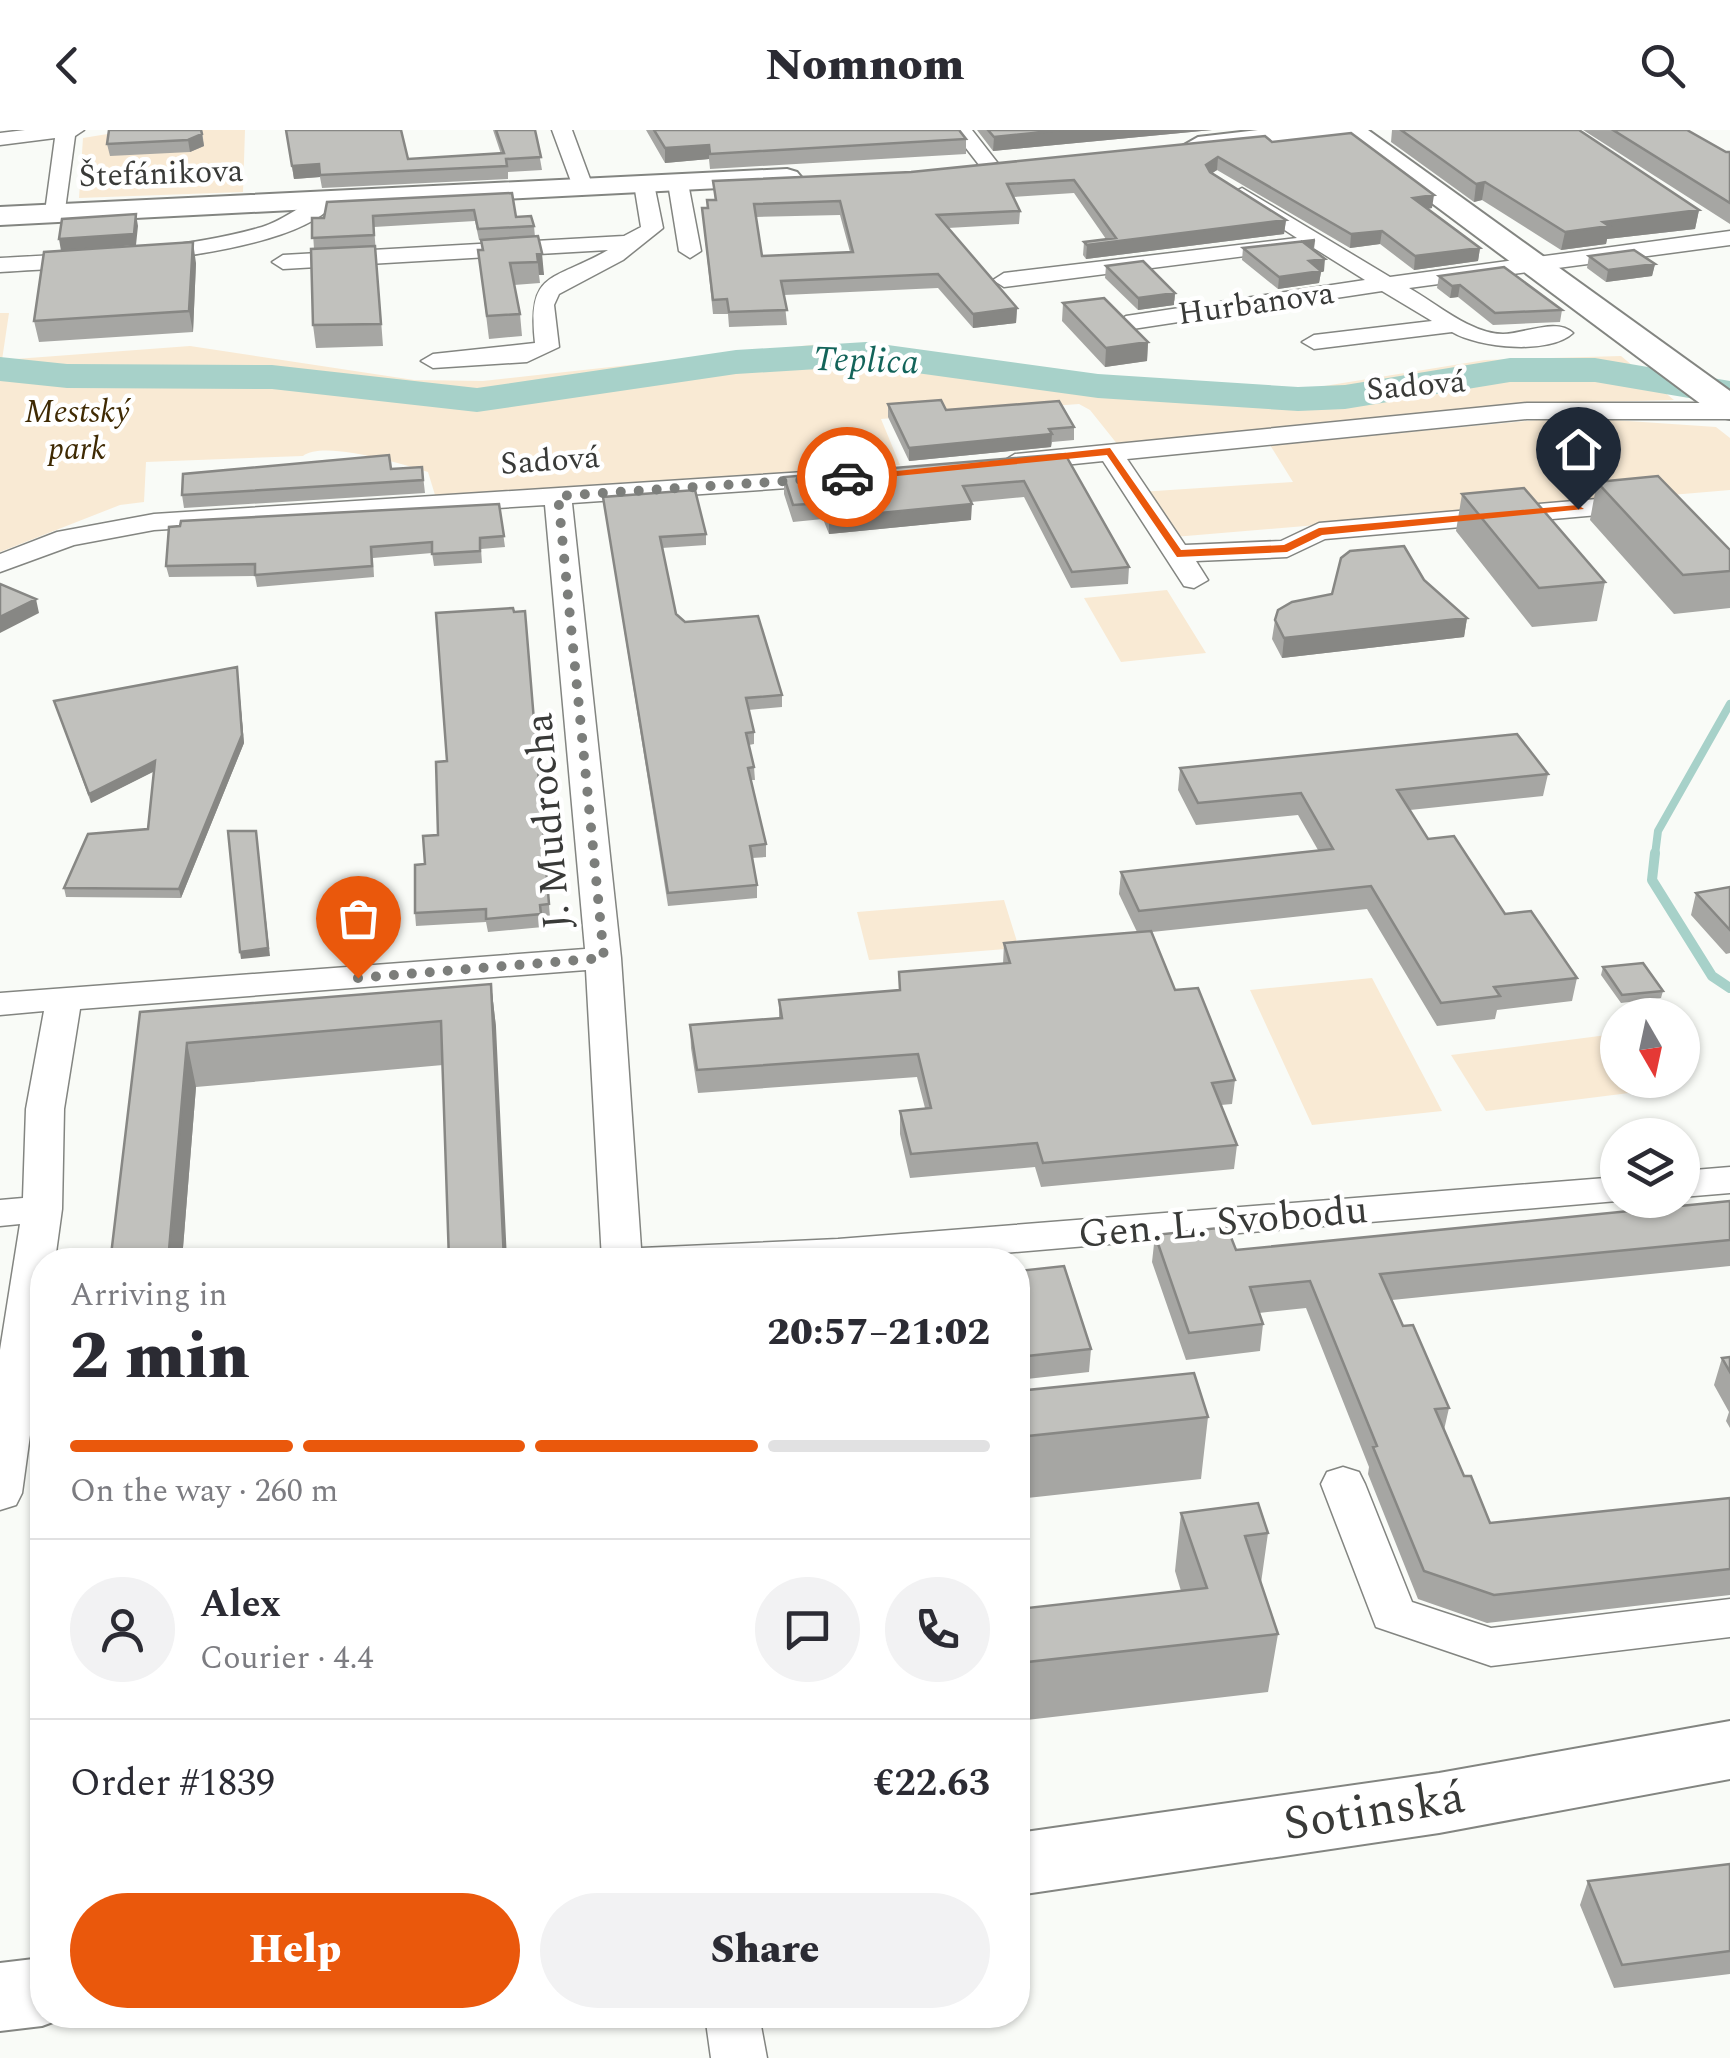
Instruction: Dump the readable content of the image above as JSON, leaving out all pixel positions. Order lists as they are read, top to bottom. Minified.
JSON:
{"streets":{"street":["Štefánikova","Hurbanova","Sadová","J. Mudrocha","Gen. L. Svobodu","Sotinská"]},"crossings":[["Sadová","J. Mudrocha"]],"water":["Teplica"],"parks":["Mestský park"],"north":"bottom","page":{"header":"Nomnom","heading":["2 min","Arriving in","20:57–21:02"],"panel":["Alex","Courier · 4.4","Order #1839","€22.63"],"bar":"On the way · 260 m","buttons":["Help","Share"]}}
